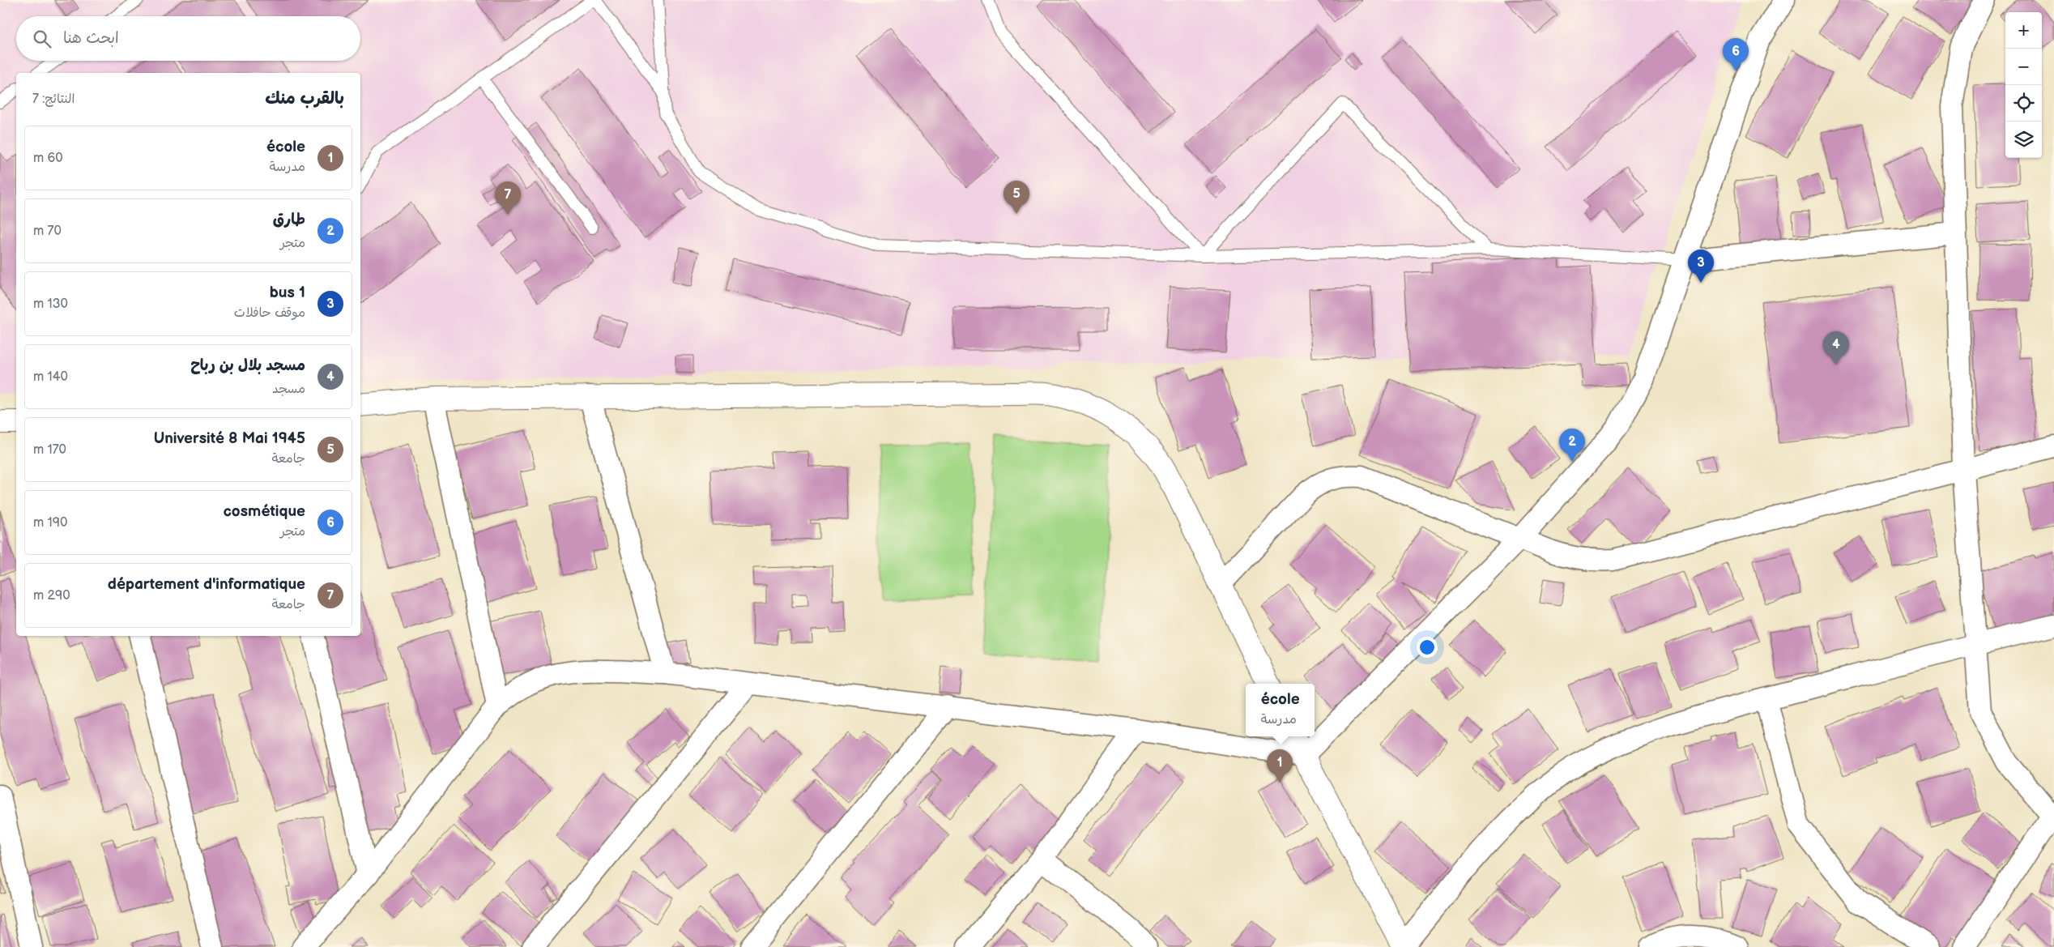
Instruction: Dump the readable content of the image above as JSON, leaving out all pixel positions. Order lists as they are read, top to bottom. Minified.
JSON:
{"page":{"map_buttons":["+","−"],"search":"ابحث هنا","pins":["6","5","7","3","4","2","1"],"heading":["بالقرب منك","النتائج: 7"],"list":[{"mark":"1","name":"école","note":"مدرسة","value":"60 m"},{"mark":"2","name":"طارق","note":"متجر","value":"70 m"},{"mark":"3","name":"bus 1","note":"موقف حافلات","value":"130 m"},{"mark":"4","name":"مسجد بلال بن رباح","note":"مسجد","value":"140 m"},{"mark":"5","name":"Université 8 Mai 1945","note":"جامعة","value":"170 m"},{"mark":"6","name":"cosmétique","note":"متجر","value":"190 m"},{"mark":"7","name":"département d'informatique","note":"جامعة","value":"290 m"}],"popup":["école","مدرسة"]}}
